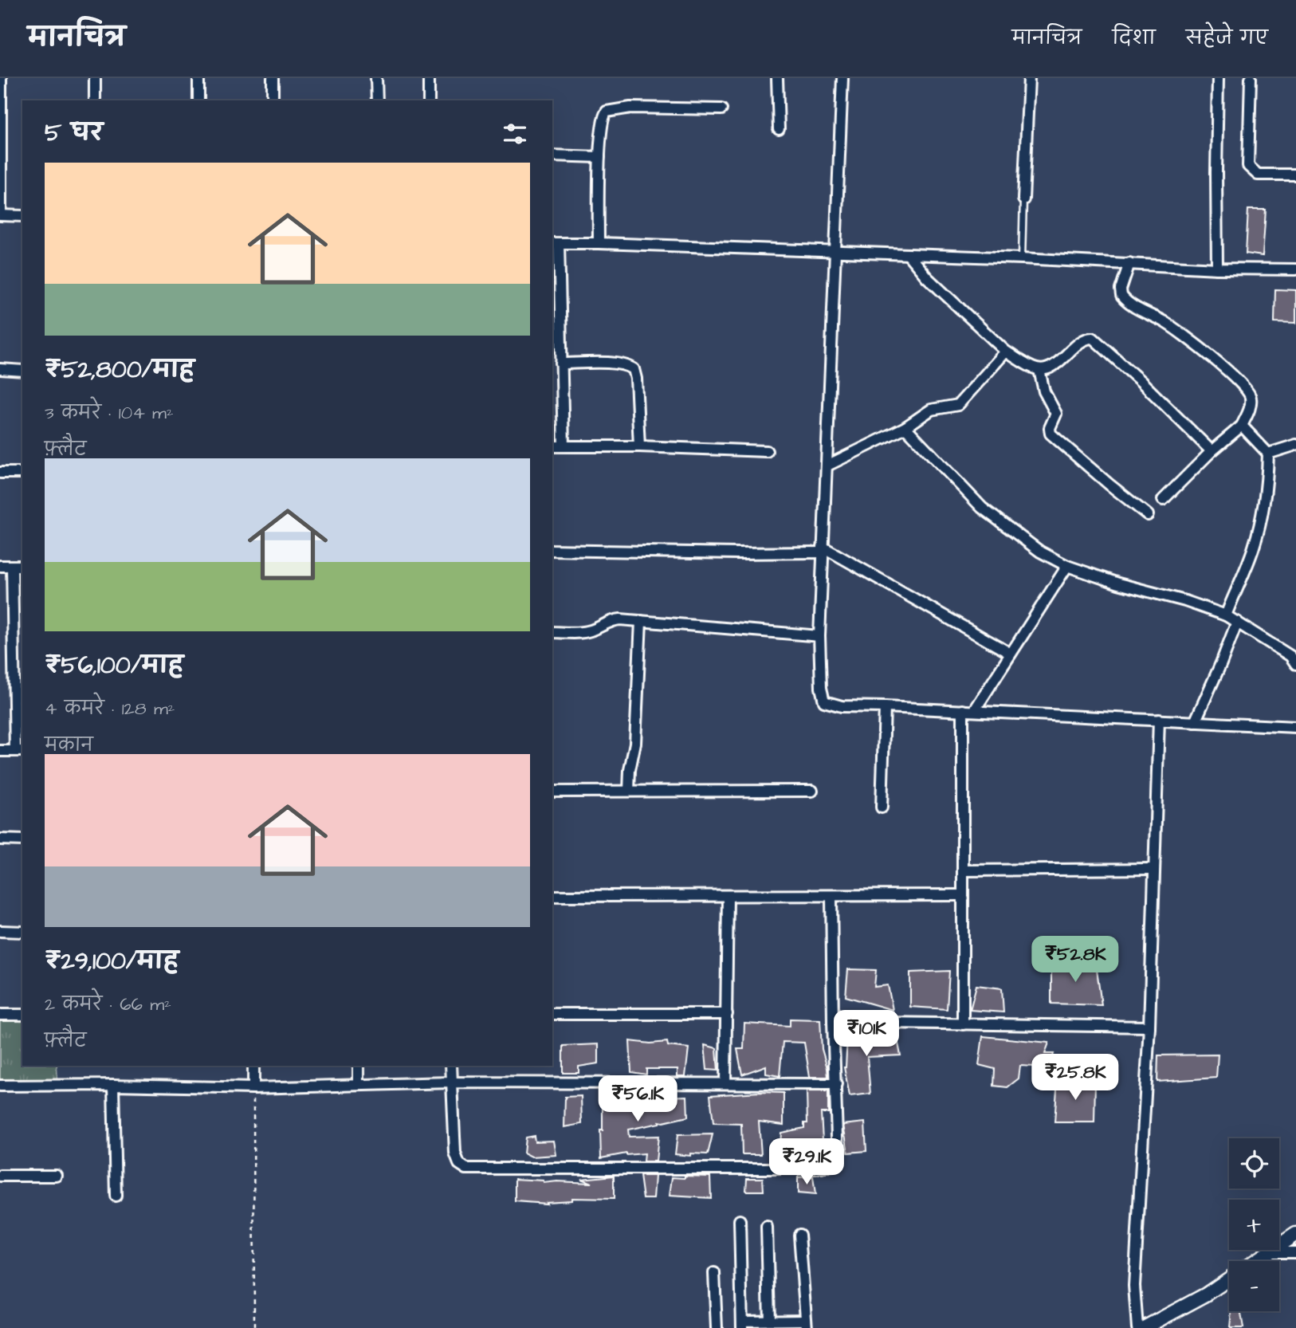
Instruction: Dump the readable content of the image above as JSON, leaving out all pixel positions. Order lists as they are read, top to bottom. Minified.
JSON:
{"page":{"header":"मानचित्र","nav":["मानचित्र","दिशा","सहेजे गए"],"heading":"5 घर","list":[{"name":"₹52,800/माह","note":"3 कमरे · 104 m² · फ़्लैट"},{"name":"₹56,100/माह","note":"4 कमरे · 128 m² · मकान"},{"name":"₹29,100/माह","note":"2 कमरे · 66 m² · फ़्लैट"}],"price":["₹52.8K","₹101K","₹25.8K","₹56.1K","₹29.1K"],"map_buttons":["+","−"]}}
